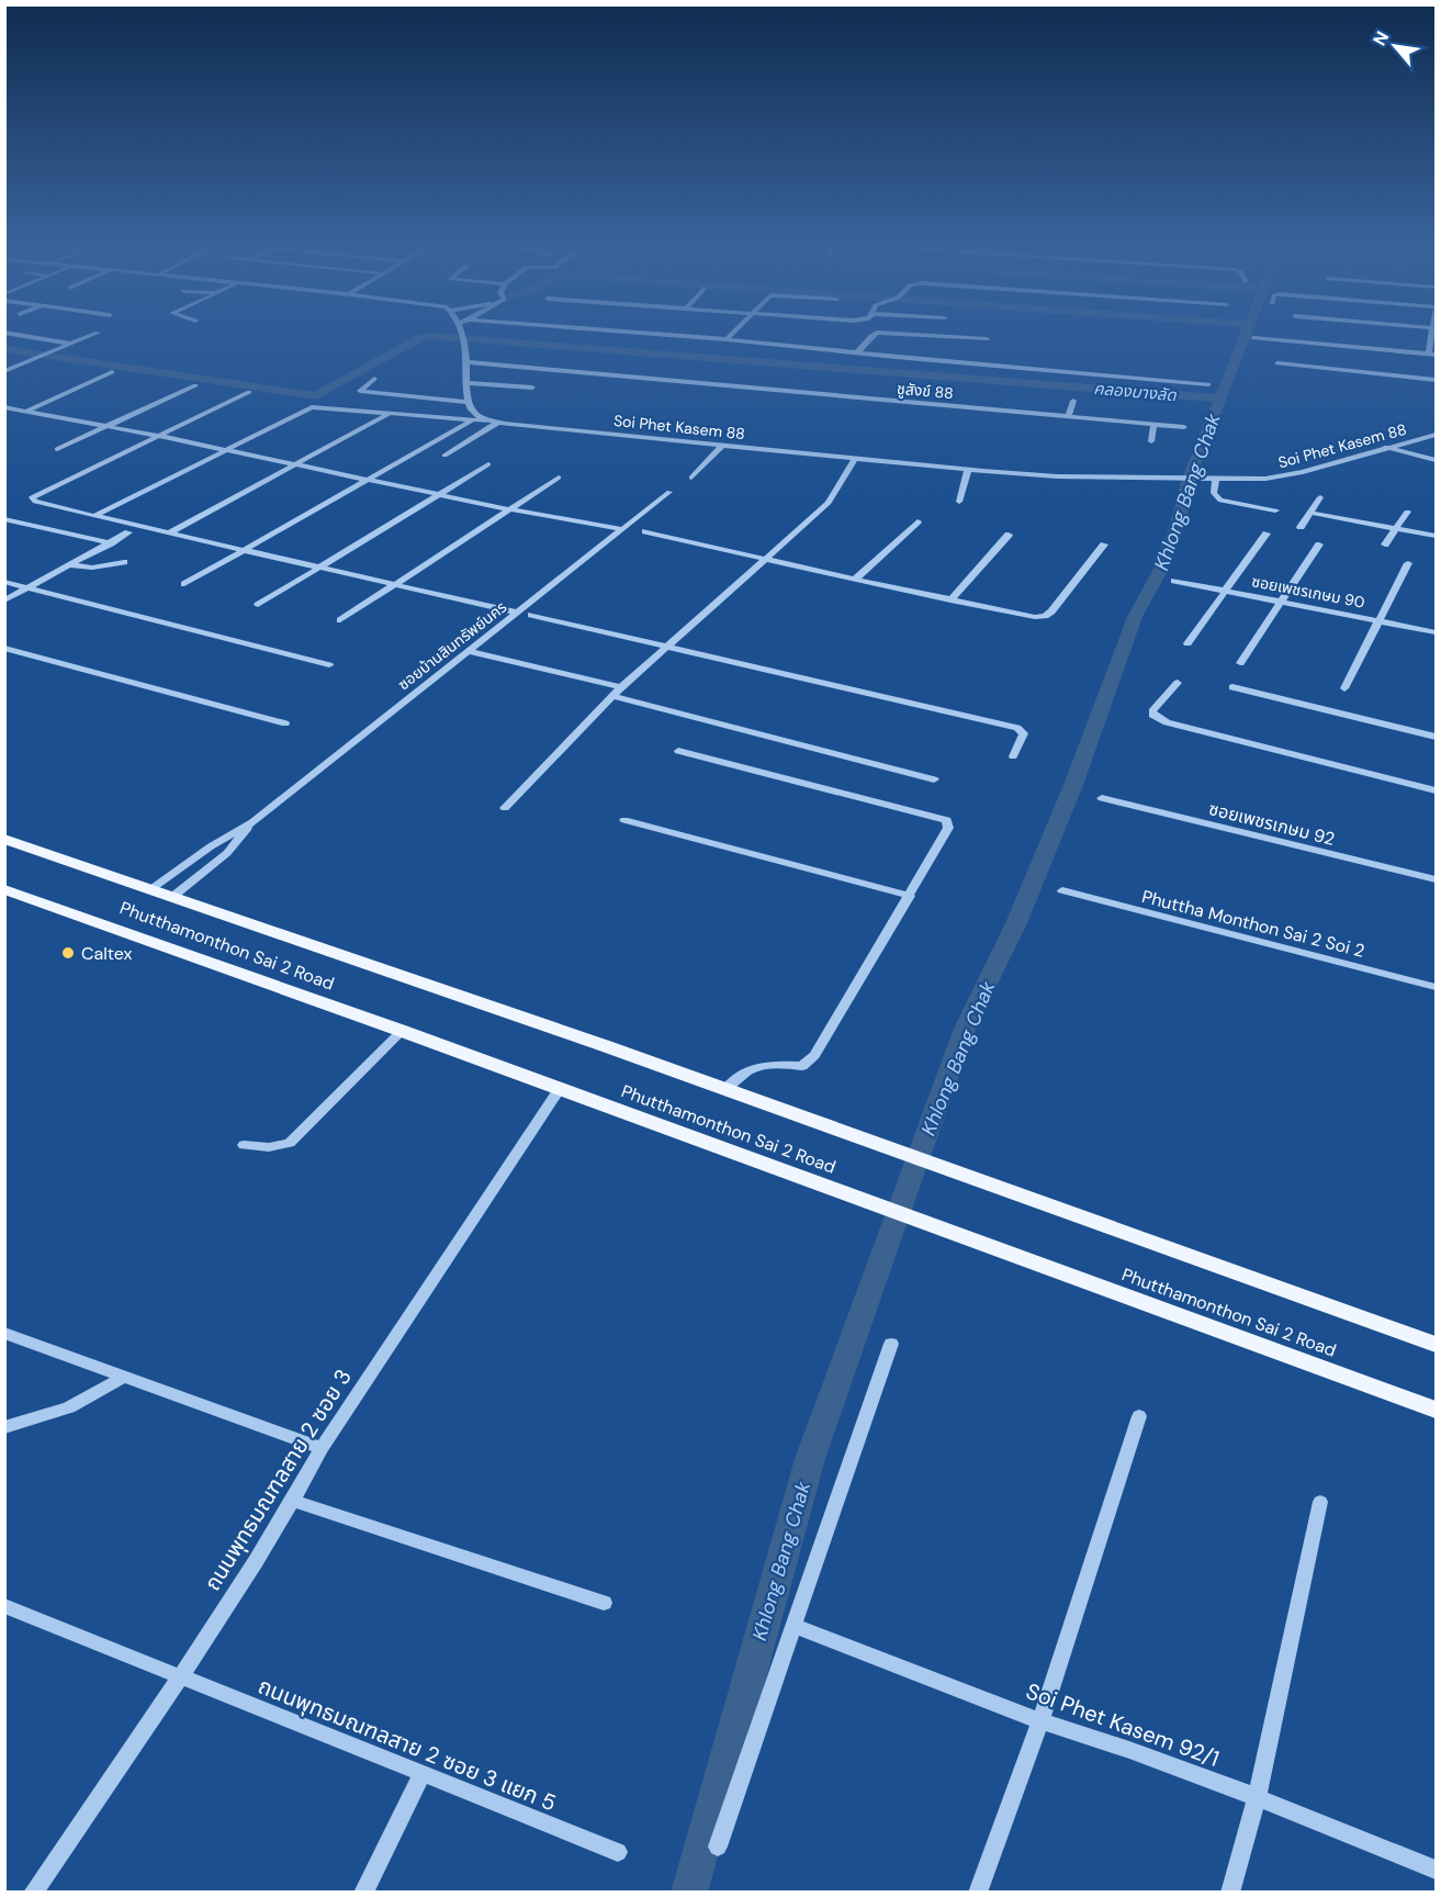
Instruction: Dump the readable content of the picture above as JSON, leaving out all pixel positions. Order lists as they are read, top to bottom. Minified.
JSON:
{"streets":{"main road":["Phutthamonthon Sai 2 Road"],"street":["ชูสังข์ 88","Soi Phet Kasem 88","ซอยเพชรเกษม 90","ซอยบ้านสินทรัพย์นคร","ซอยเพชรเกษม 92","Phuttha Monthon Sai 2 Soi 2","ถนนพุทธมณฑลสาย 2 ซอย 3","Soi Phet Kasem 92/1","ถนนพุทธมณฑลสาย 2 ซอย 3 แยก 5"]},"crossings":[["Phutthamonthon Sai 2 Road","ถนนพุทธมณฑลสาย 2 ซอย 3"],["ถนนพุทธมณฑลสาย 2 ซอย 3","ถนนพุทธมณฑลสาย 2 ซอย 3 แยก 5"]],"water":["คลองบางลัด","Khlong Bang Chak"],"places":["Caltex"],"north":"top left"}
